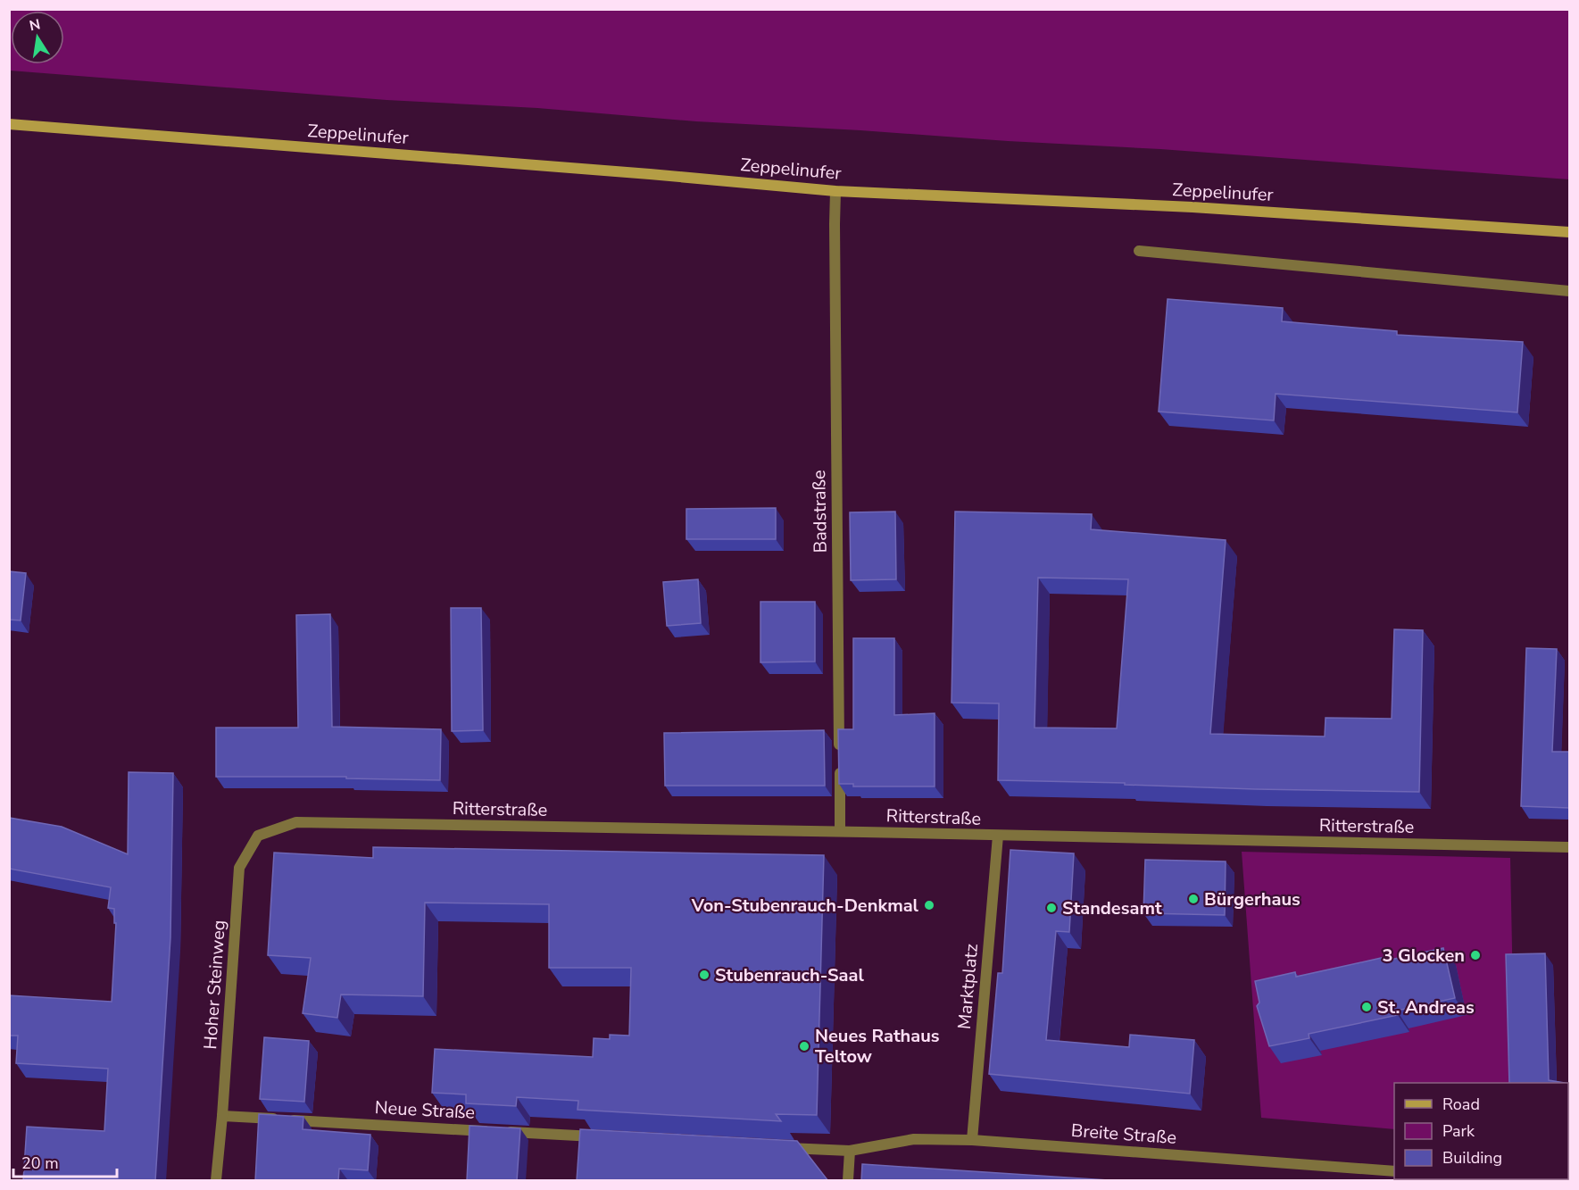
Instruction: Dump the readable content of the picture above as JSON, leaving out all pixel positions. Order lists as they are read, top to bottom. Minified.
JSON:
{"streets":{"main road":["Zeppelinufer"],"street":["Badstraße","Ritterstraße","Hoher Steinweg","Marktplatz","Neue Straße","Breite Straße"]},"crossings":[["Zeppelinufer","Badstraße"],["Badstraße","Ritterstraße"],["Ritterstraße","Hoher Steinweg"],["Ritterstraße","Marktplatz"],["Hoher Steinweg","Neue Straße"],["Marktplatz","Breite Straße"]],"places":["Bürgerhaus","Von-Stubenrauch-Denkmal","Standesamt","3 Glocken","Stubenrauch-Saal","St. Andreas","Neues Rathaus Teltow"],"legend":["Road","Park","Building"],"scale_bar":"20 m","north":"top"}
